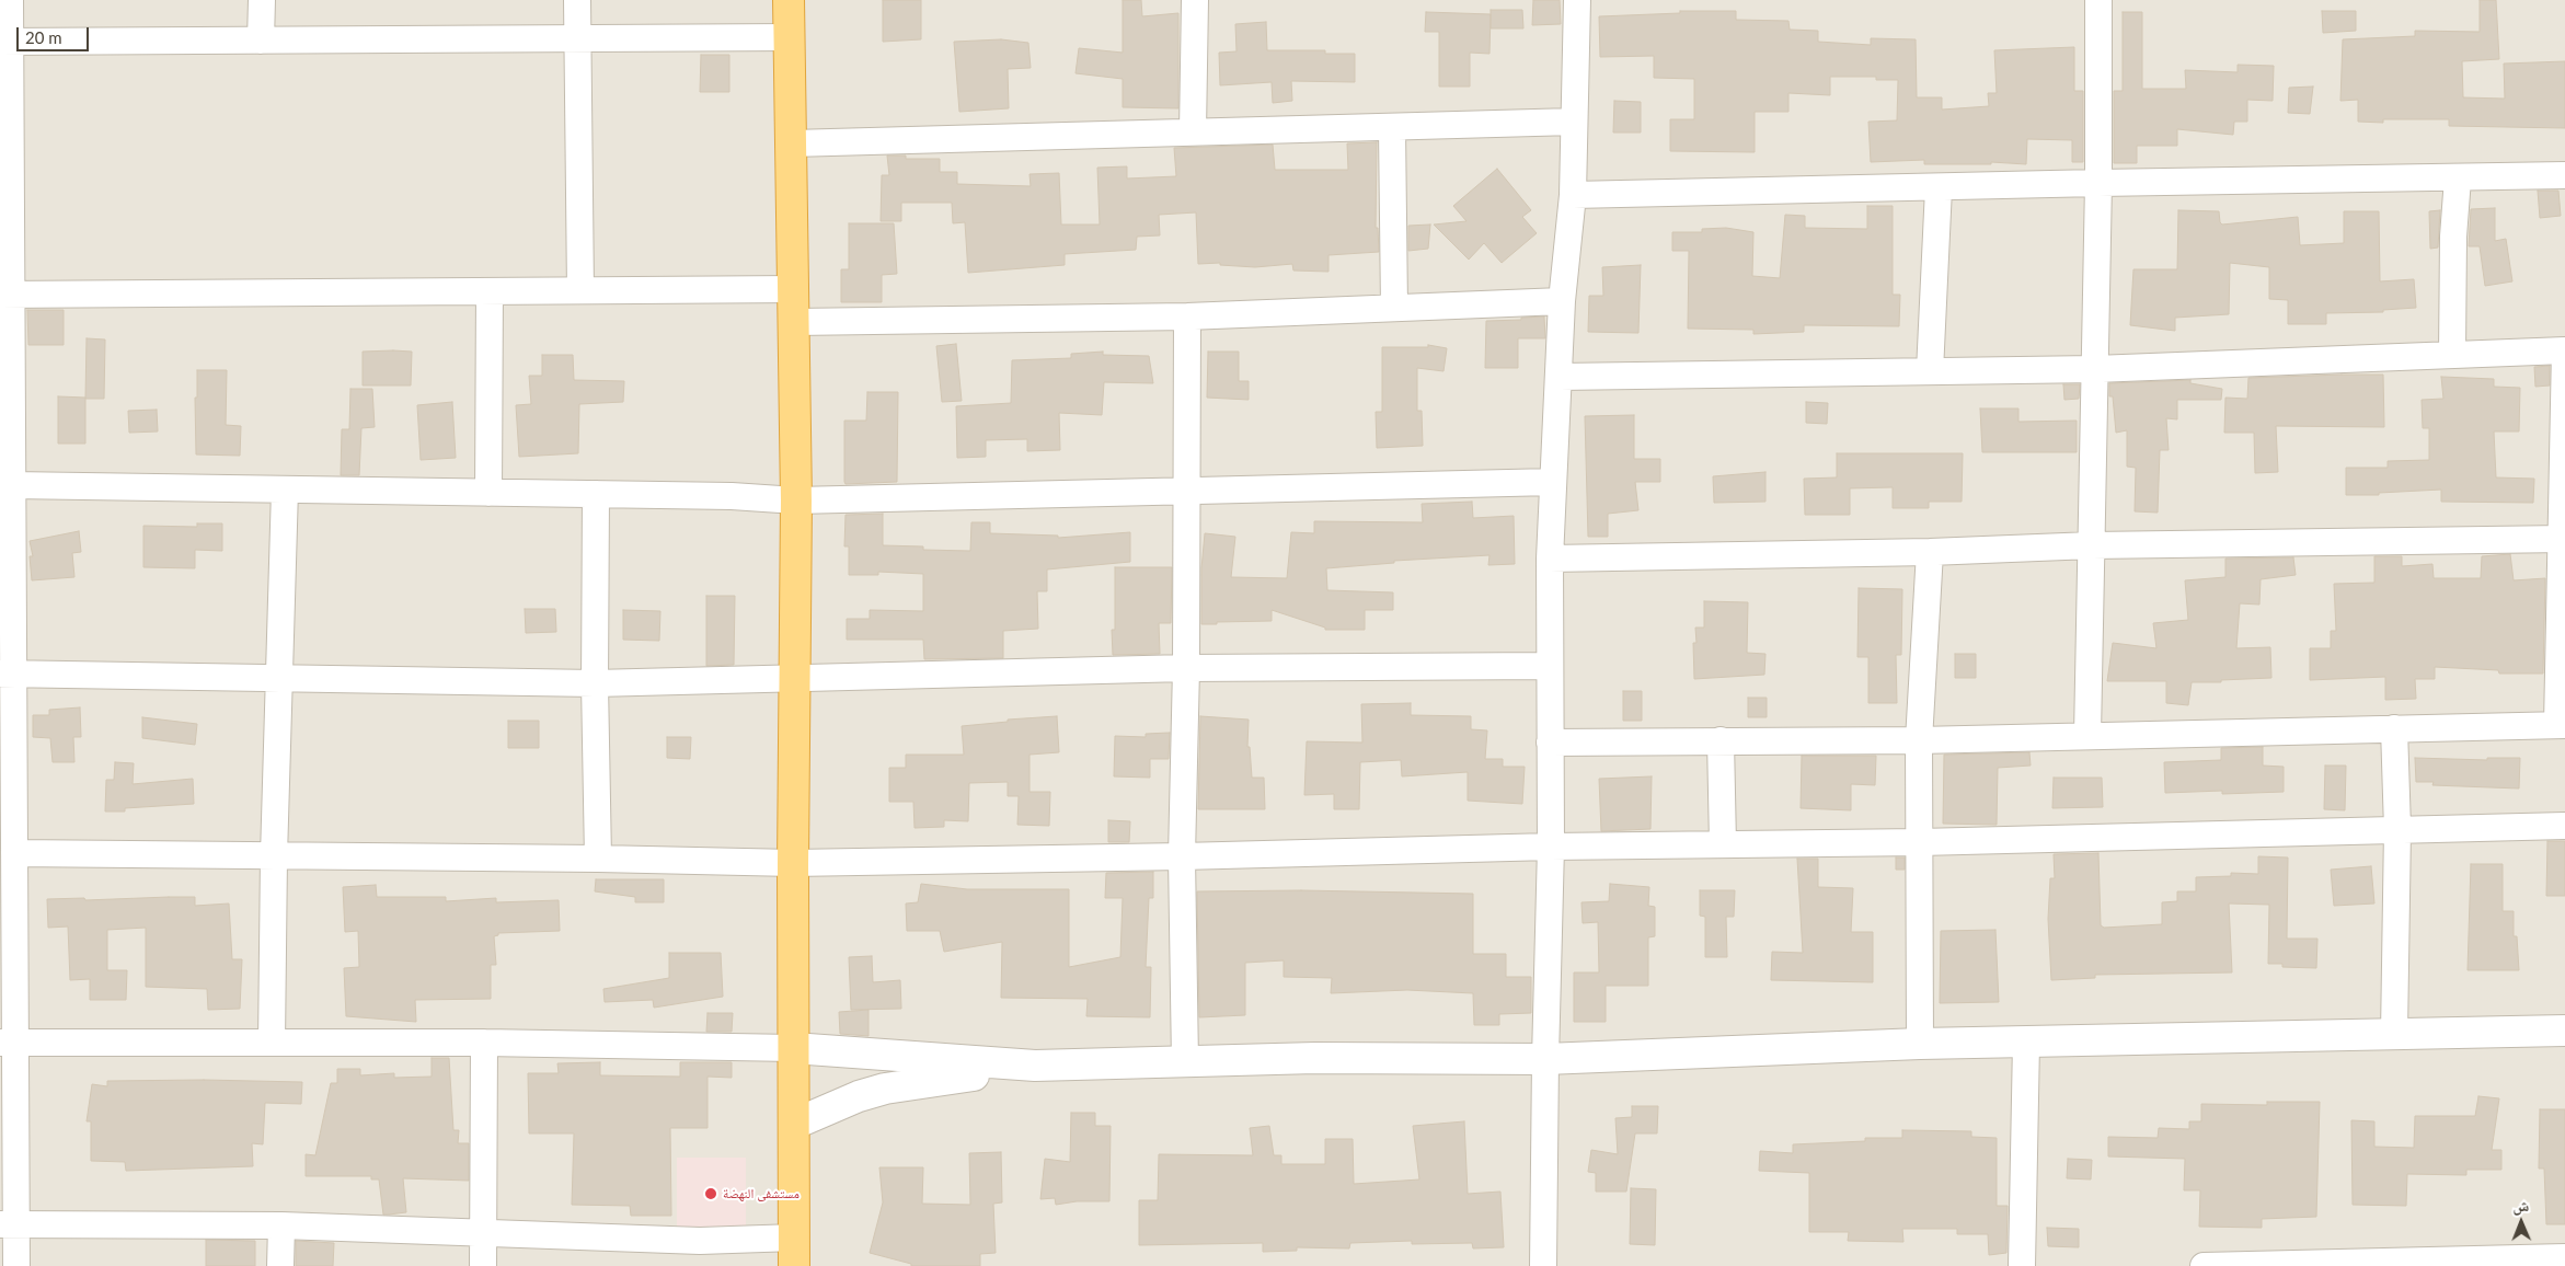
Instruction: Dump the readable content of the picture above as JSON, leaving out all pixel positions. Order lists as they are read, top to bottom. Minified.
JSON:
{"places":["مستشفى النهضة"],"scale_bar":"20 m","north":"top"}
